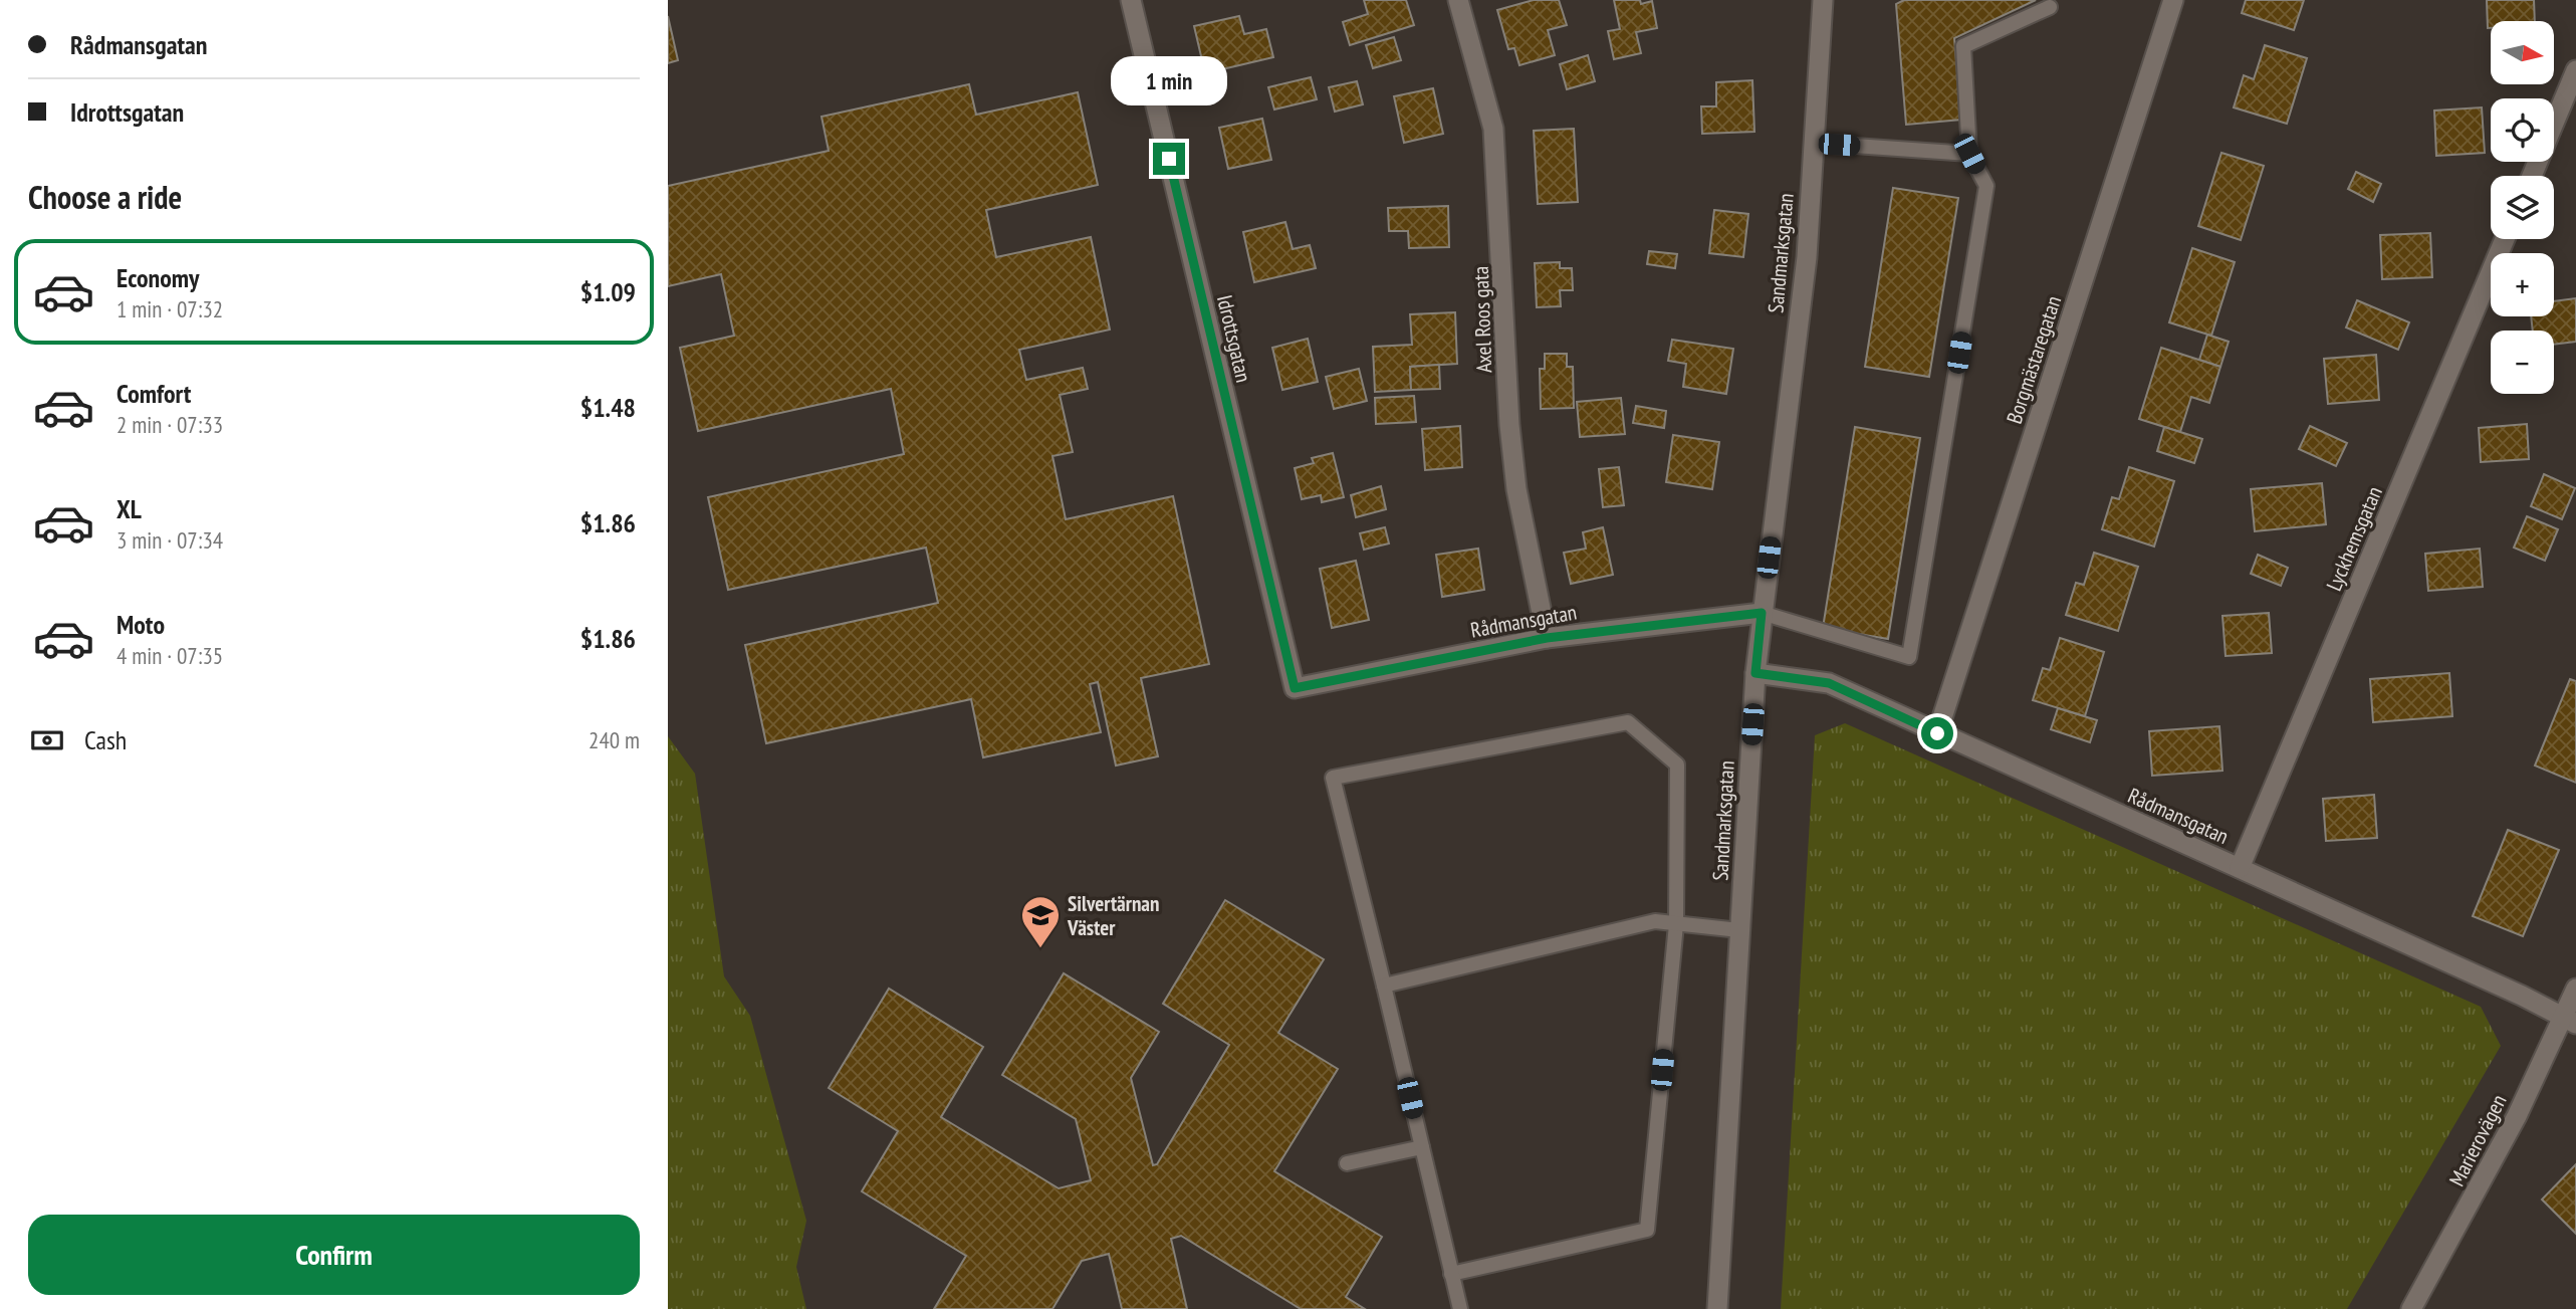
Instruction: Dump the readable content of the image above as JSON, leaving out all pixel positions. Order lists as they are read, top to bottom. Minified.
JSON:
{"streets":{"street":["Sandmarksgatan","Axel Roos gata","Idrottsgatan","Borgmästaregatan","Lyckhemsgatan","Rådmansgatan","Marierovägen"]},"crossings":[["Sandmarksgatan","Rådmansgatan"],["Axel Roos gata","Rådmansgatan"],["Idrottsgatan","Rådmansgatan"],["Borgmästaregatan","Rådmansgatan"],["Lyckhemsgatan","Rådmansgatan"],["Rådmansgatan","Marierovägen"]],"places":{"school or university":["Silvertärnan Väster"]},"north":"right","page":{"banner":["Rådmansgatan","Idrottsgatan"],"map_buttons":["+","−"],"bubble":"1 min","heading":"Choose a ride","list":[{"name":"Economy","note":"1 min · 07:32","value":"$1.09"},{"name":"Comfort","note":"2 min · 07:33","value":"$1.48"},{"name":"XL","note":"3 min · 07:34","value":"$1.86"},{"name":"Moto","note":"4 min · 07:35","value":"$1.86"}],"pay":["Cash","240 m"],"buttons":"Confirm"}}
